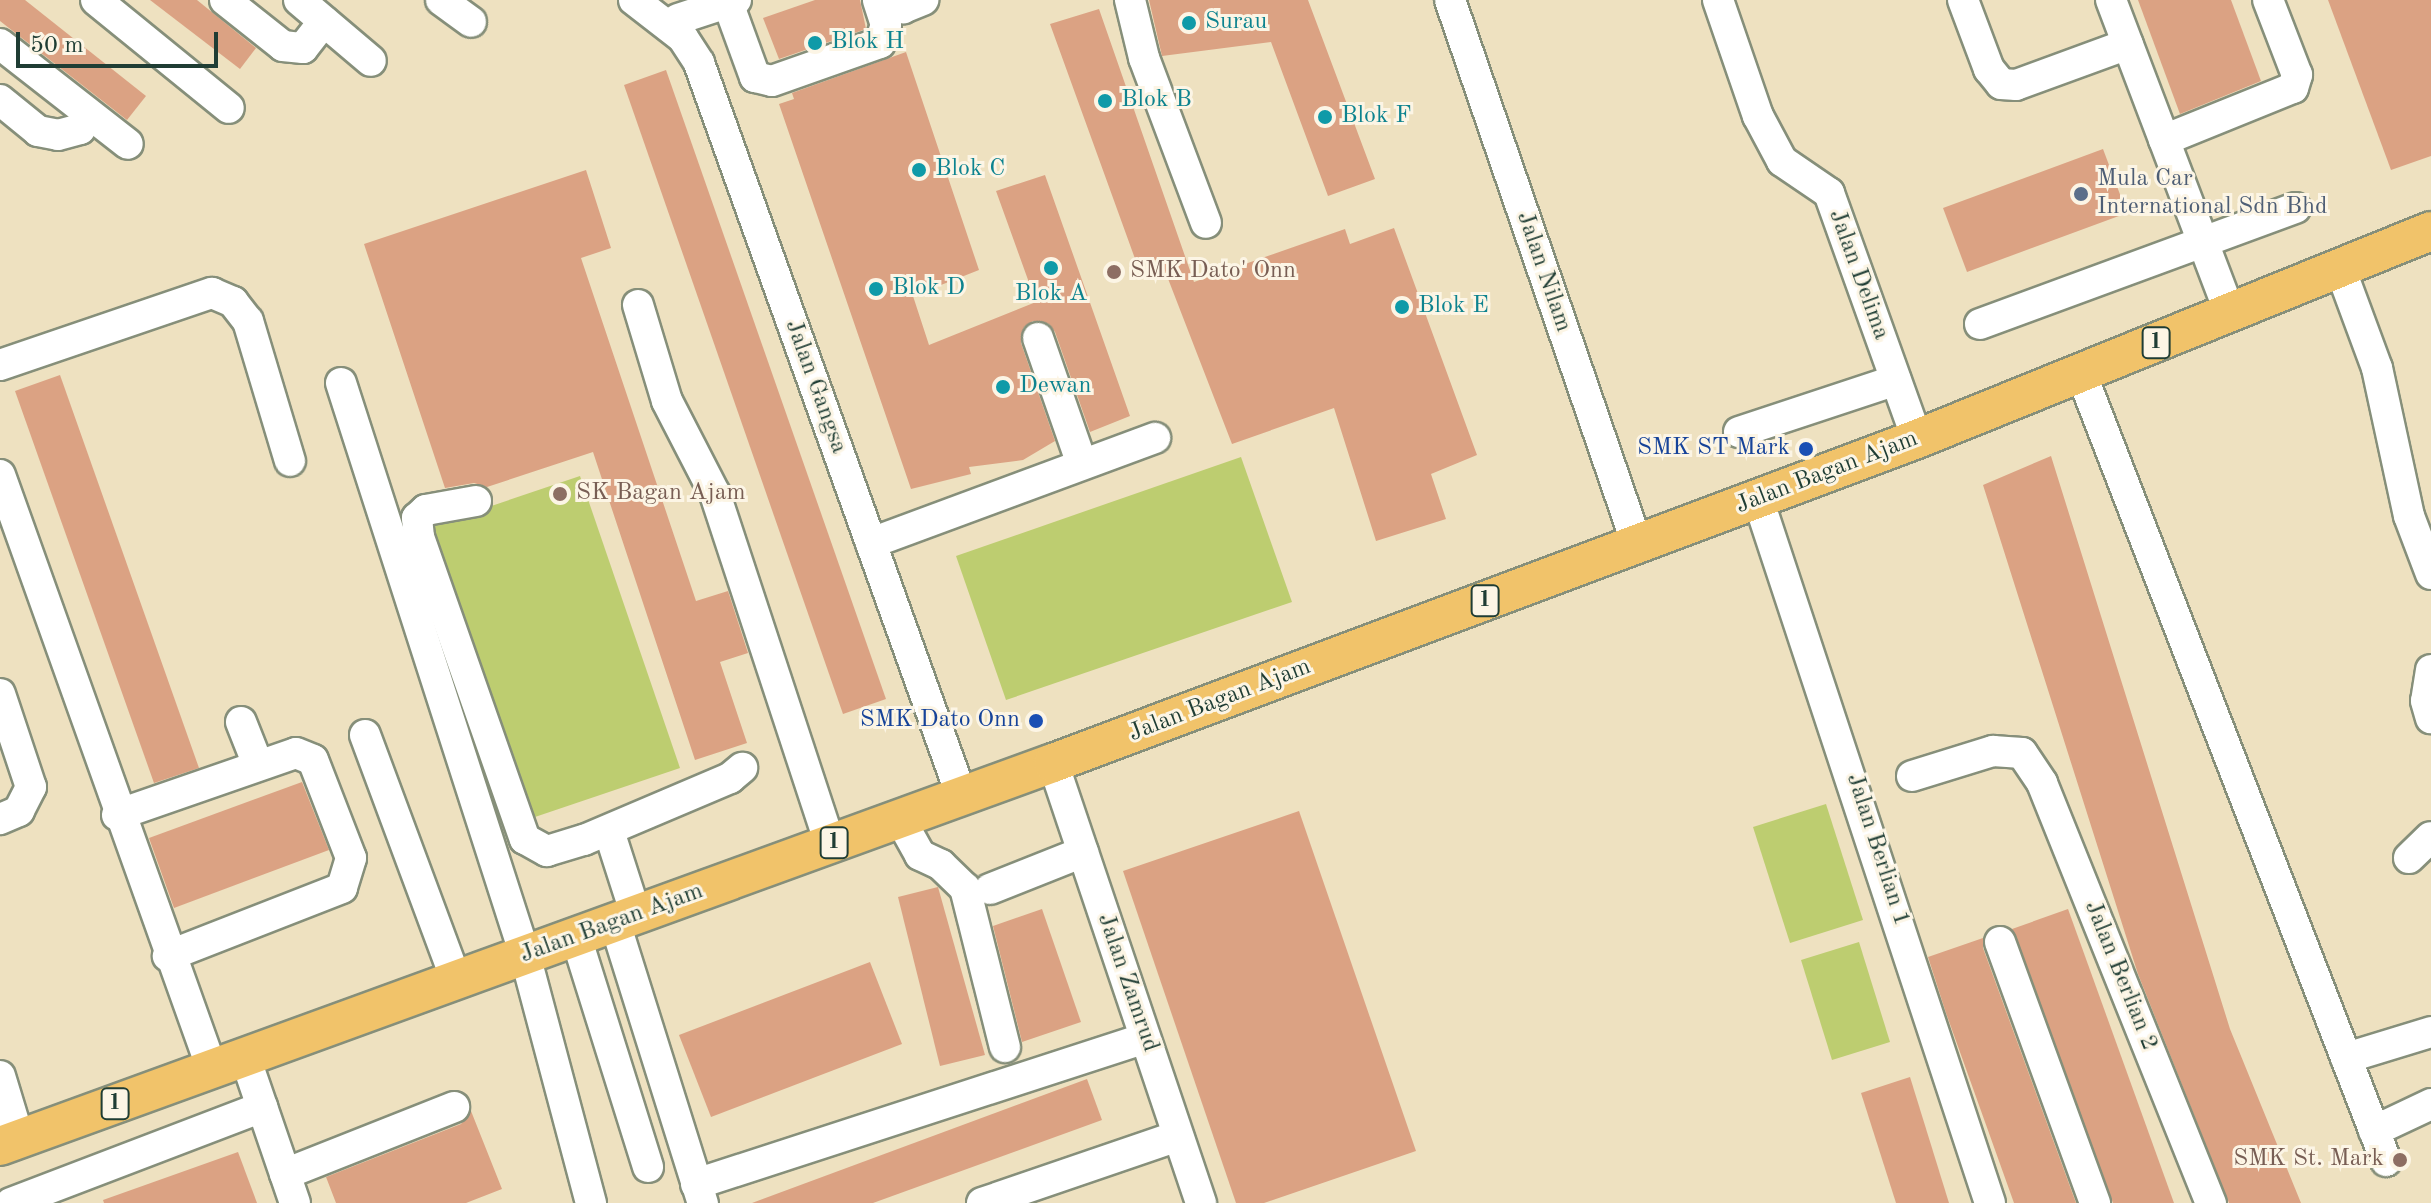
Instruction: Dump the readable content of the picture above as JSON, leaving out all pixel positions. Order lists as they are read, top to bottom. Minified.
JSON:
{"streets":{"main road":["1","Jalan Bagan Ajam"],"street":["Jalan Nilam","Jalan Delima","Jalan Gangsa","Jalan Berlian 1","Jalan Berlian 2","Jalan Zamrud"]},"crossings":[["Jalan Nilam","Jalan Bagan Ajam"],["Jalan Delima","Jalan Bagan Ajam"],["Jalan Gangsa","Jalan Bagan Ajam"],["Jalan Bagan Ajam","Jalan Berlian 1"],["Jalan Bagan Ajam","Jalan Zamrud"]],"places":["Surau","Blok H","Blok B","Blok F","Blok C","Mula Car International Sdn Bhd","Blok A","SMK Dato' Onn","Blok D","Blok E","Dewan","SMK ST Mark","SK Bagan Ajam","SMK Dato Onn","SMK St. Mark"],"scale_bar":"50 m"}
